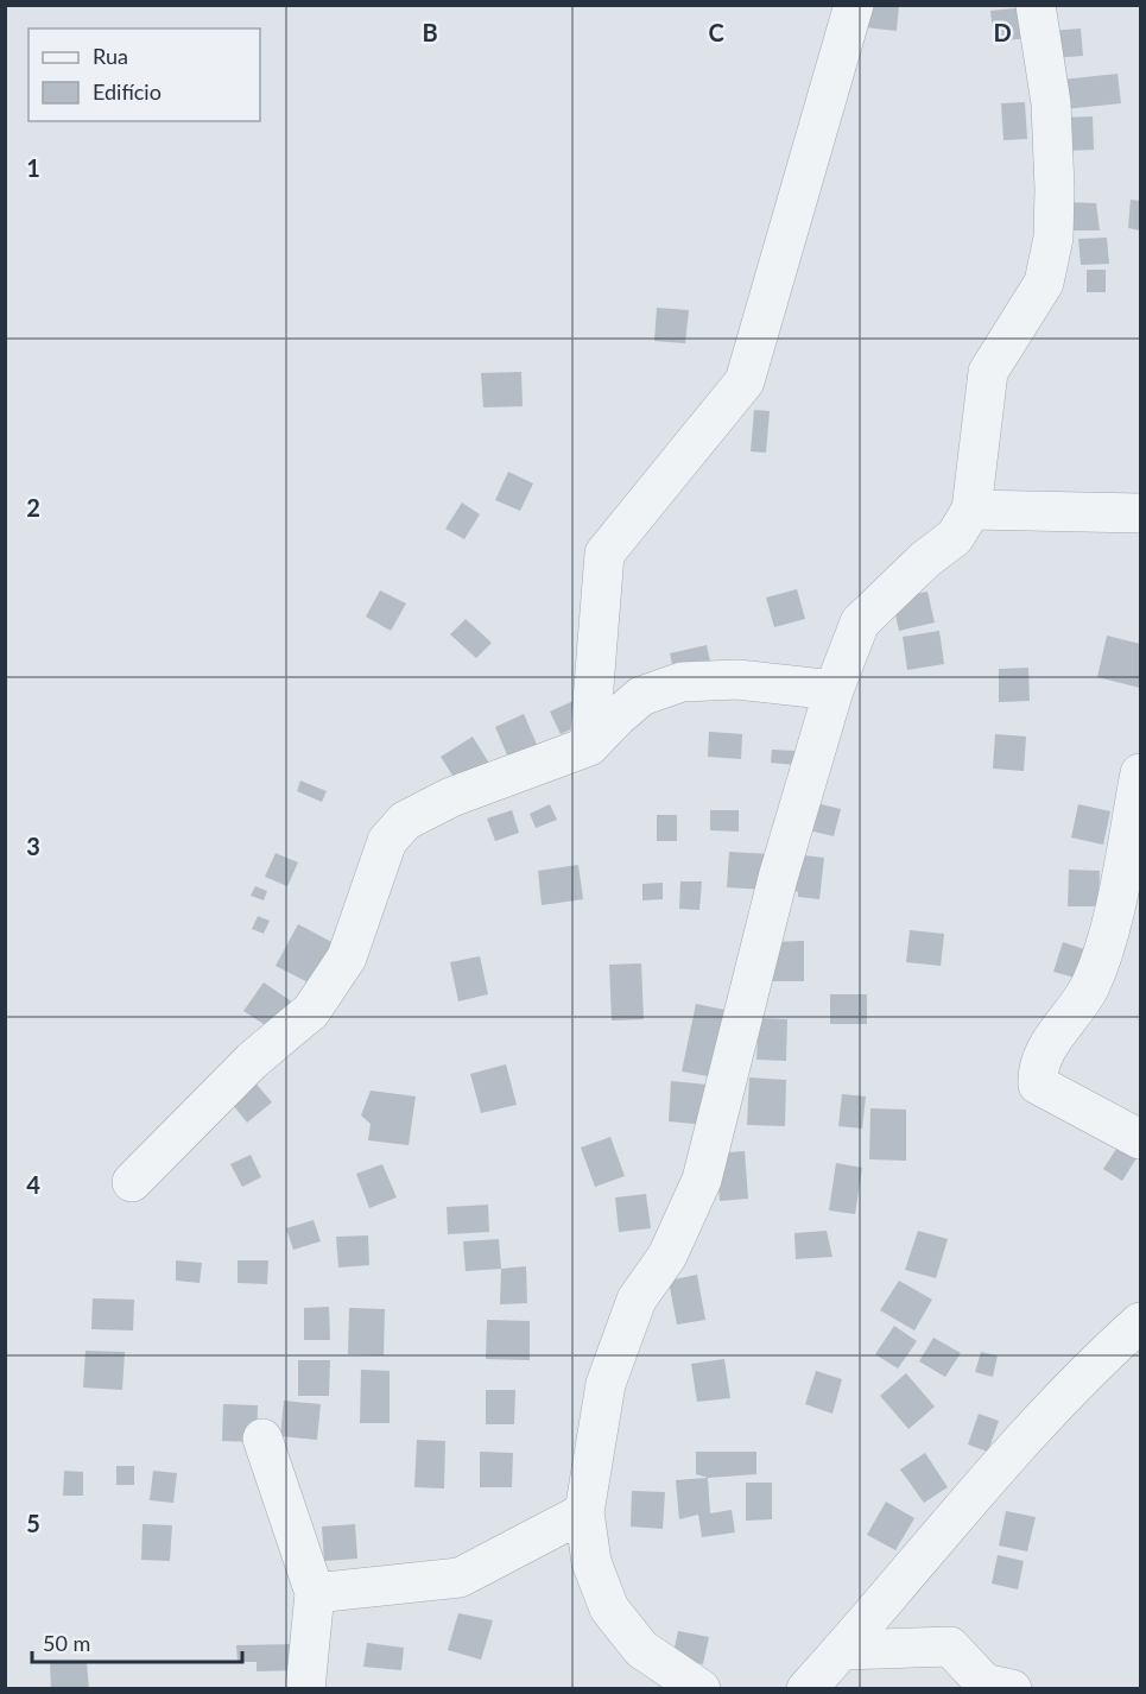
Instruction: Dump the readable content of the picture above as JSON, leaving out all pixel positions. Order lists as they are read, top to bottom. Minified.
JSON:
{"legend":["Rua","Edifício"],"scale_bar":"50 m","grid":{"columns":["B","C","D"],"rows":["1","2","3","4","5"]}}
